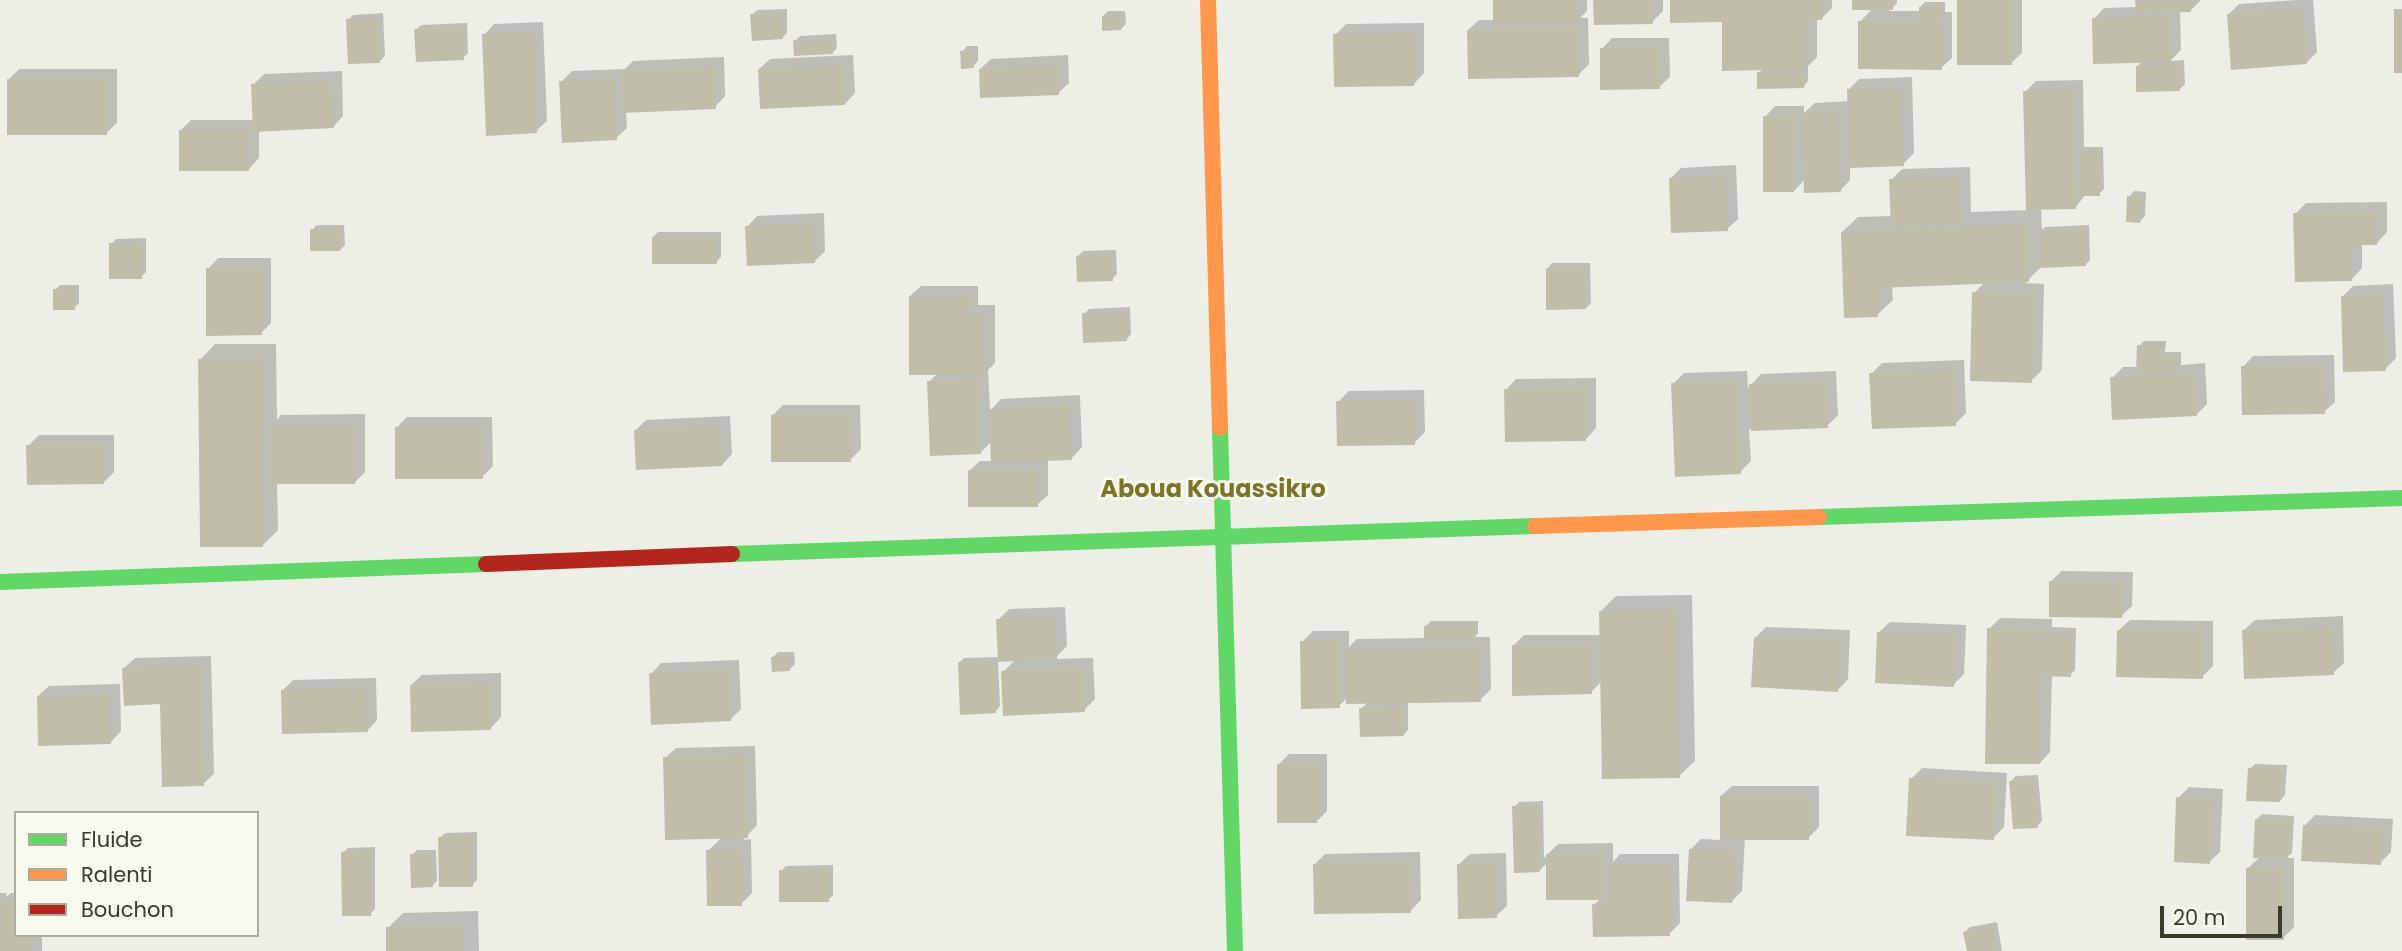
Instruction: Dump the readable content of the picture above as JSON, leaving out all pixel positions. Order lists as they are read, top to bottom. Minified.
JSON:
{"districts":["Aboua Kouassikro"],"legend":["Fluide","Ralenti","Bouchon"],"scale_bar":"20 m"}
